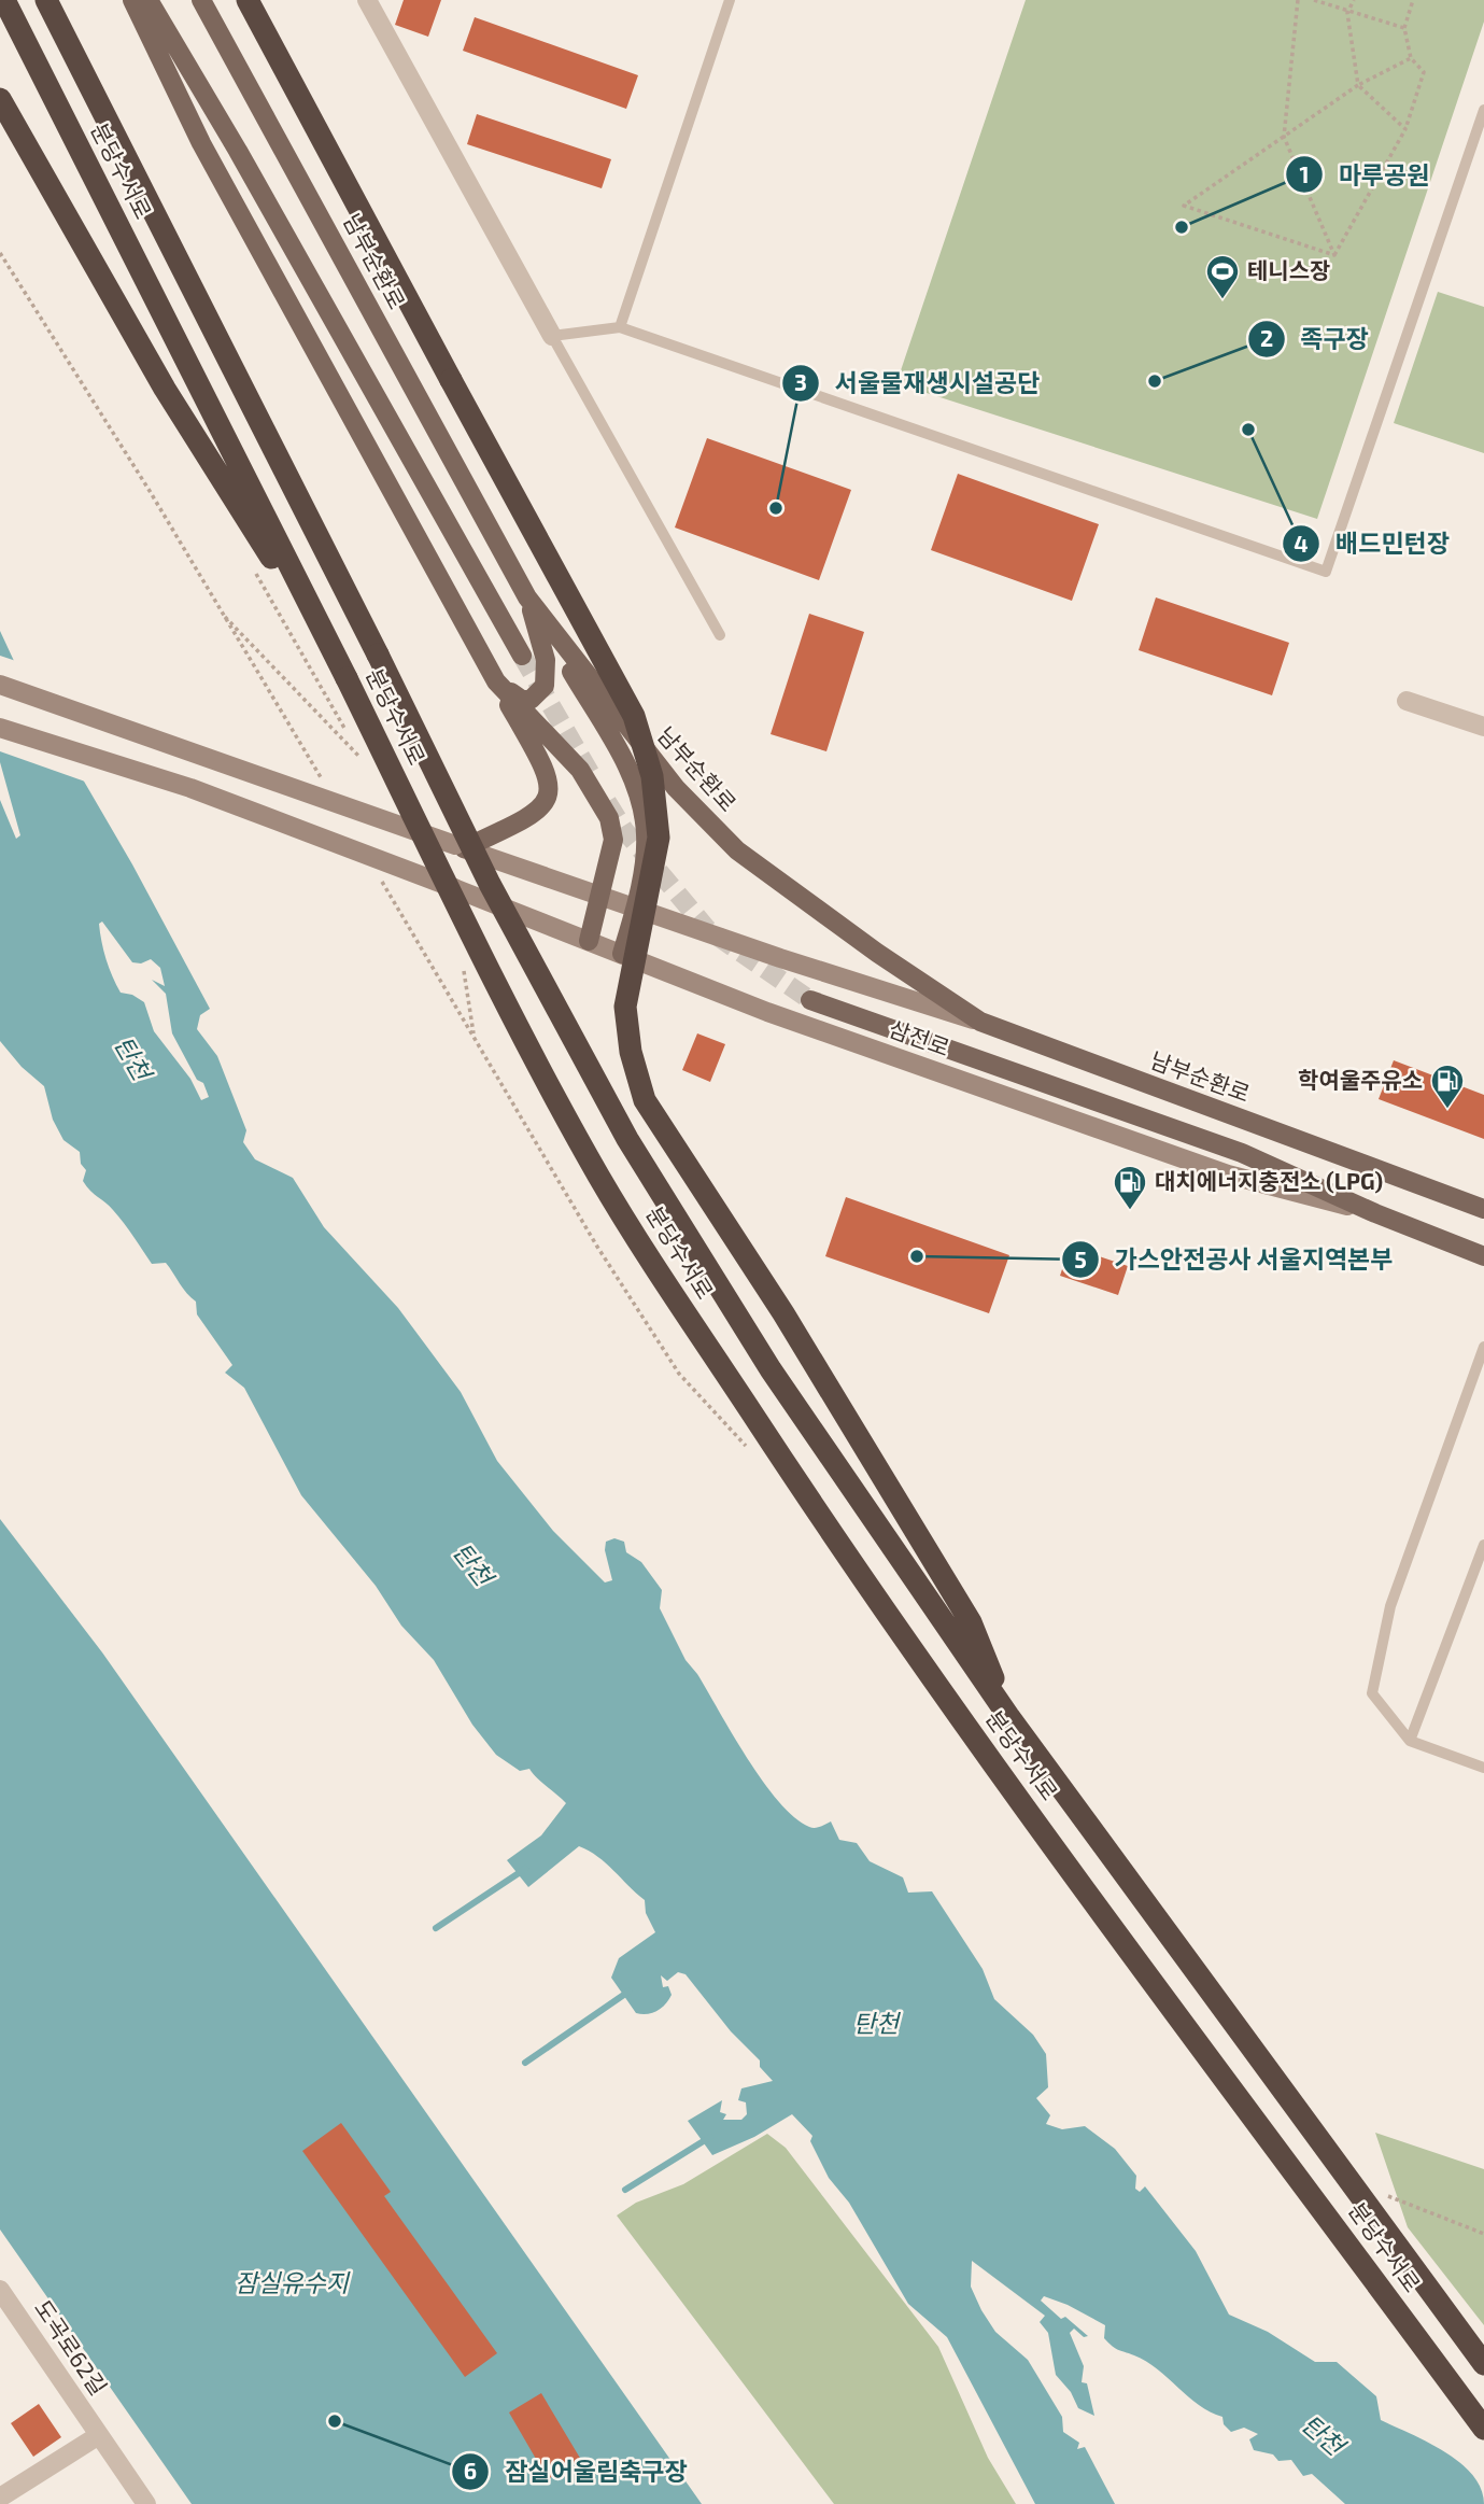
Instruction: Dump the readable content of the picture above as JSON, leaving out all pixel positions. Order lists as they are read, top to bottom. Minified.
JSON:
{"streets":{"highway":["분당수서로"],"main road":["남부순환로","삼전로"],"street":["도곡로62길"]},"crossings":[["남부순환로","삼전로"]],"water":["탄천","잠실유수지"],"places":{"other":["마루공원","족구장","배드민턴장","서울물재생시설공단","가스안전공사 서울지역본부","잠실어울림축구장"],"sports":["테니스장"],"fuel station":["학여울주유소","대치에너지충전소 (LPG)"]}}
